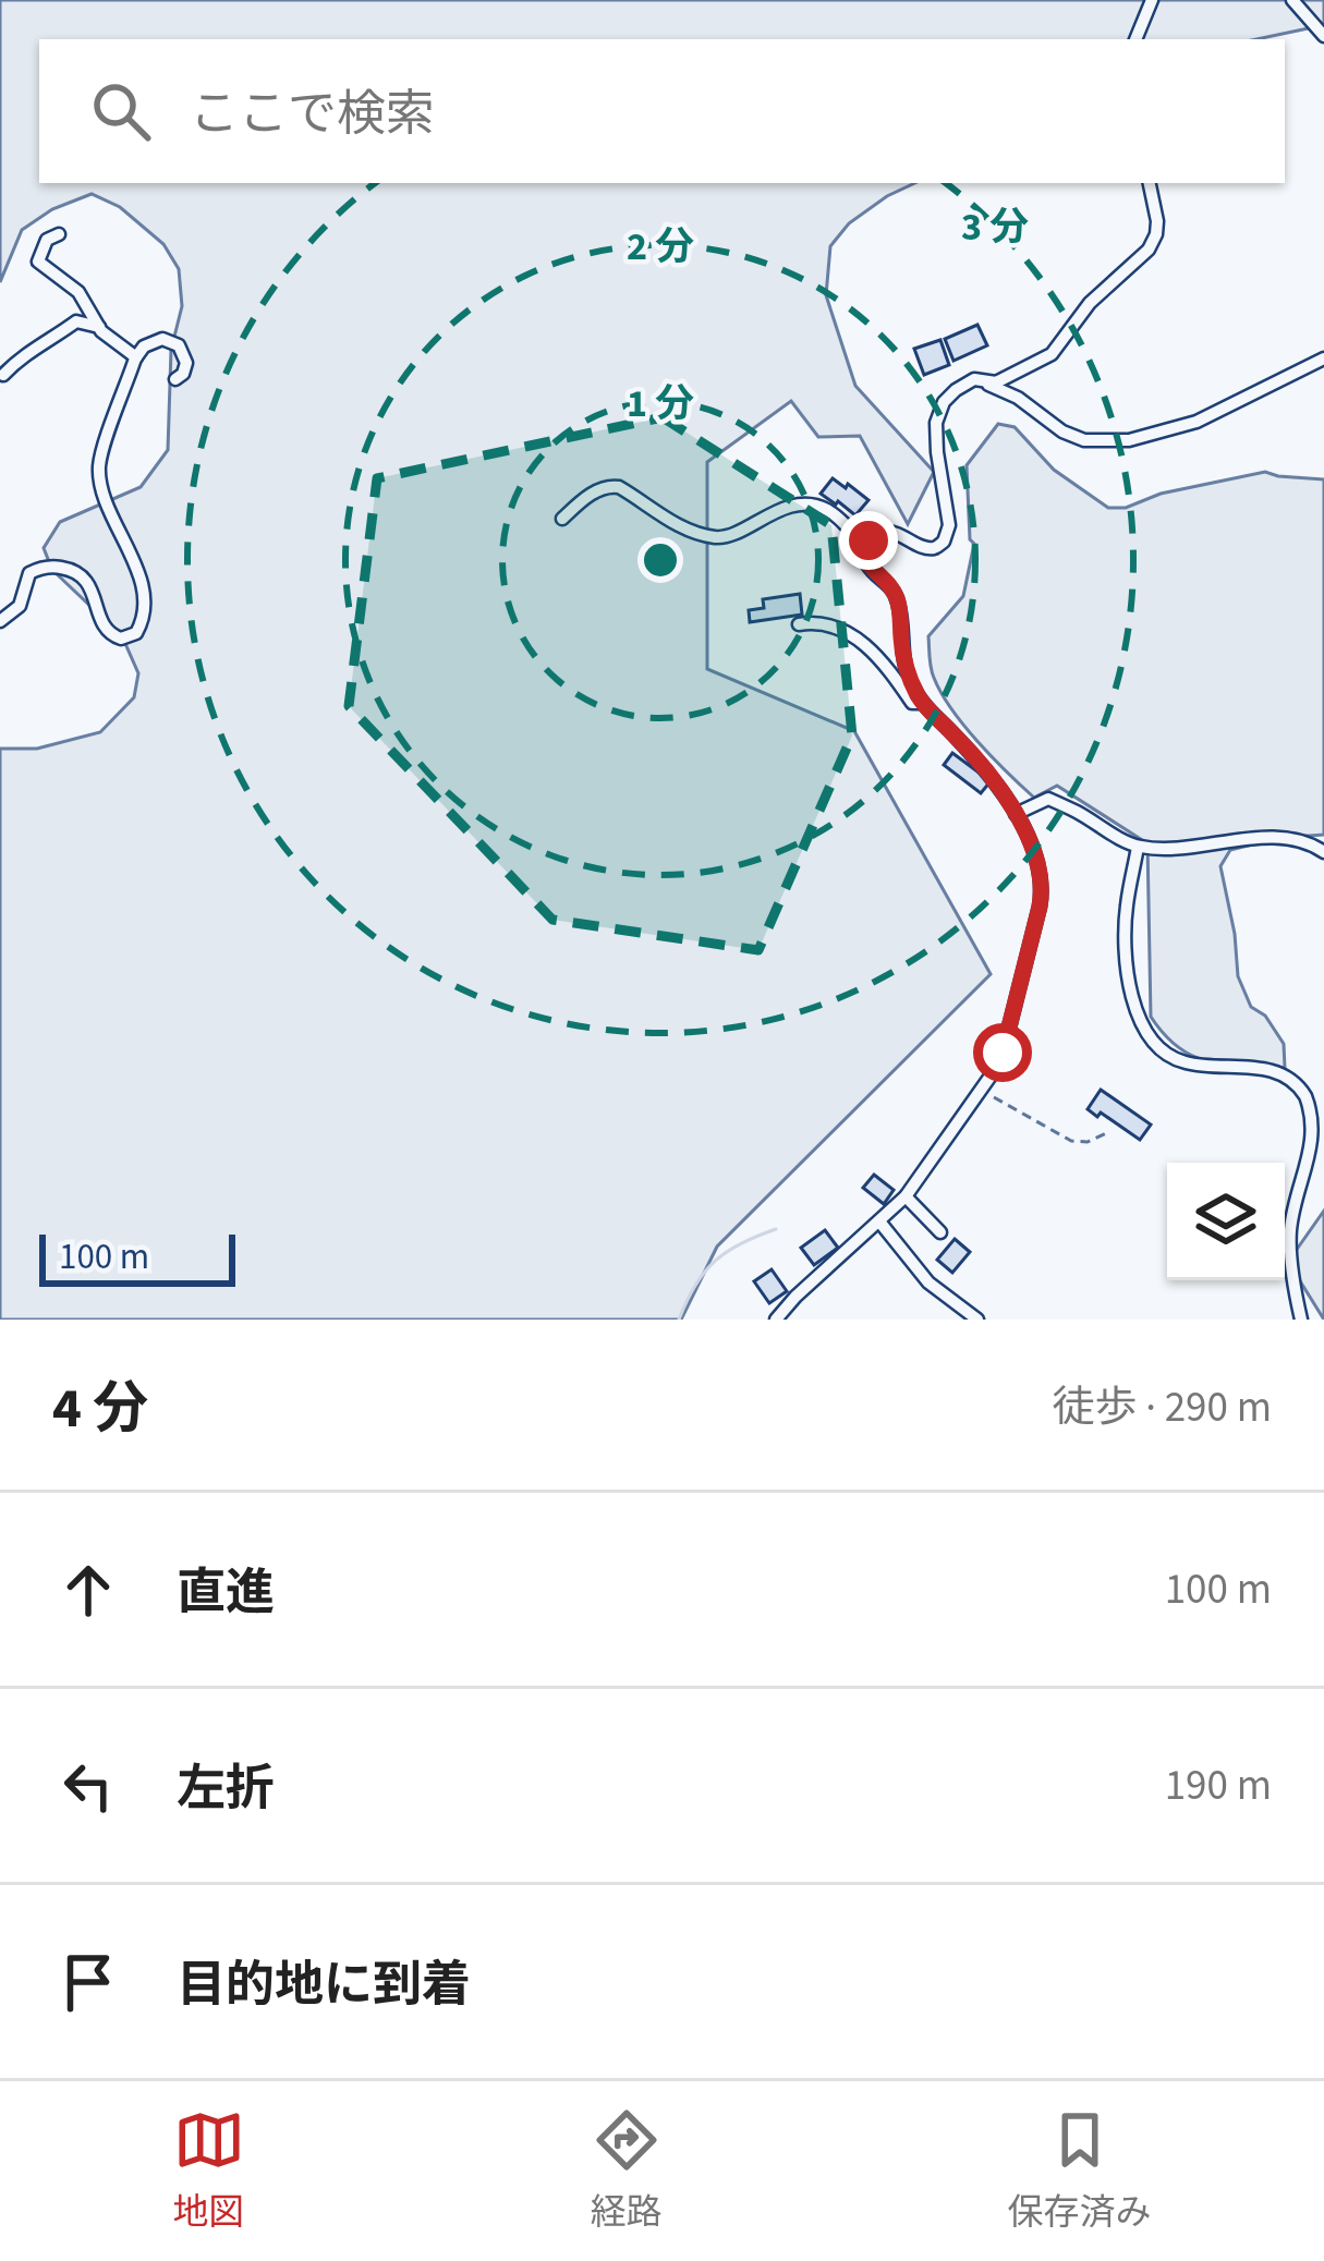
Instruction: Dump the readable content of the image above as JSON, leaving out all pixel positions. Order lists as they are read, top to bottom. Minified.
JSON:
{"scale_bar":"100 m","page":{"search":"ここで検索","scale":"100 m","heading":["4 分","徒歩 · 290 m"],"list":[["直進","100 m"],["左折","190 m"],"目的地に到着"],"nav":["地図","経路","保存済み"]},"rings":["3 分","2 分","1 分"]}
